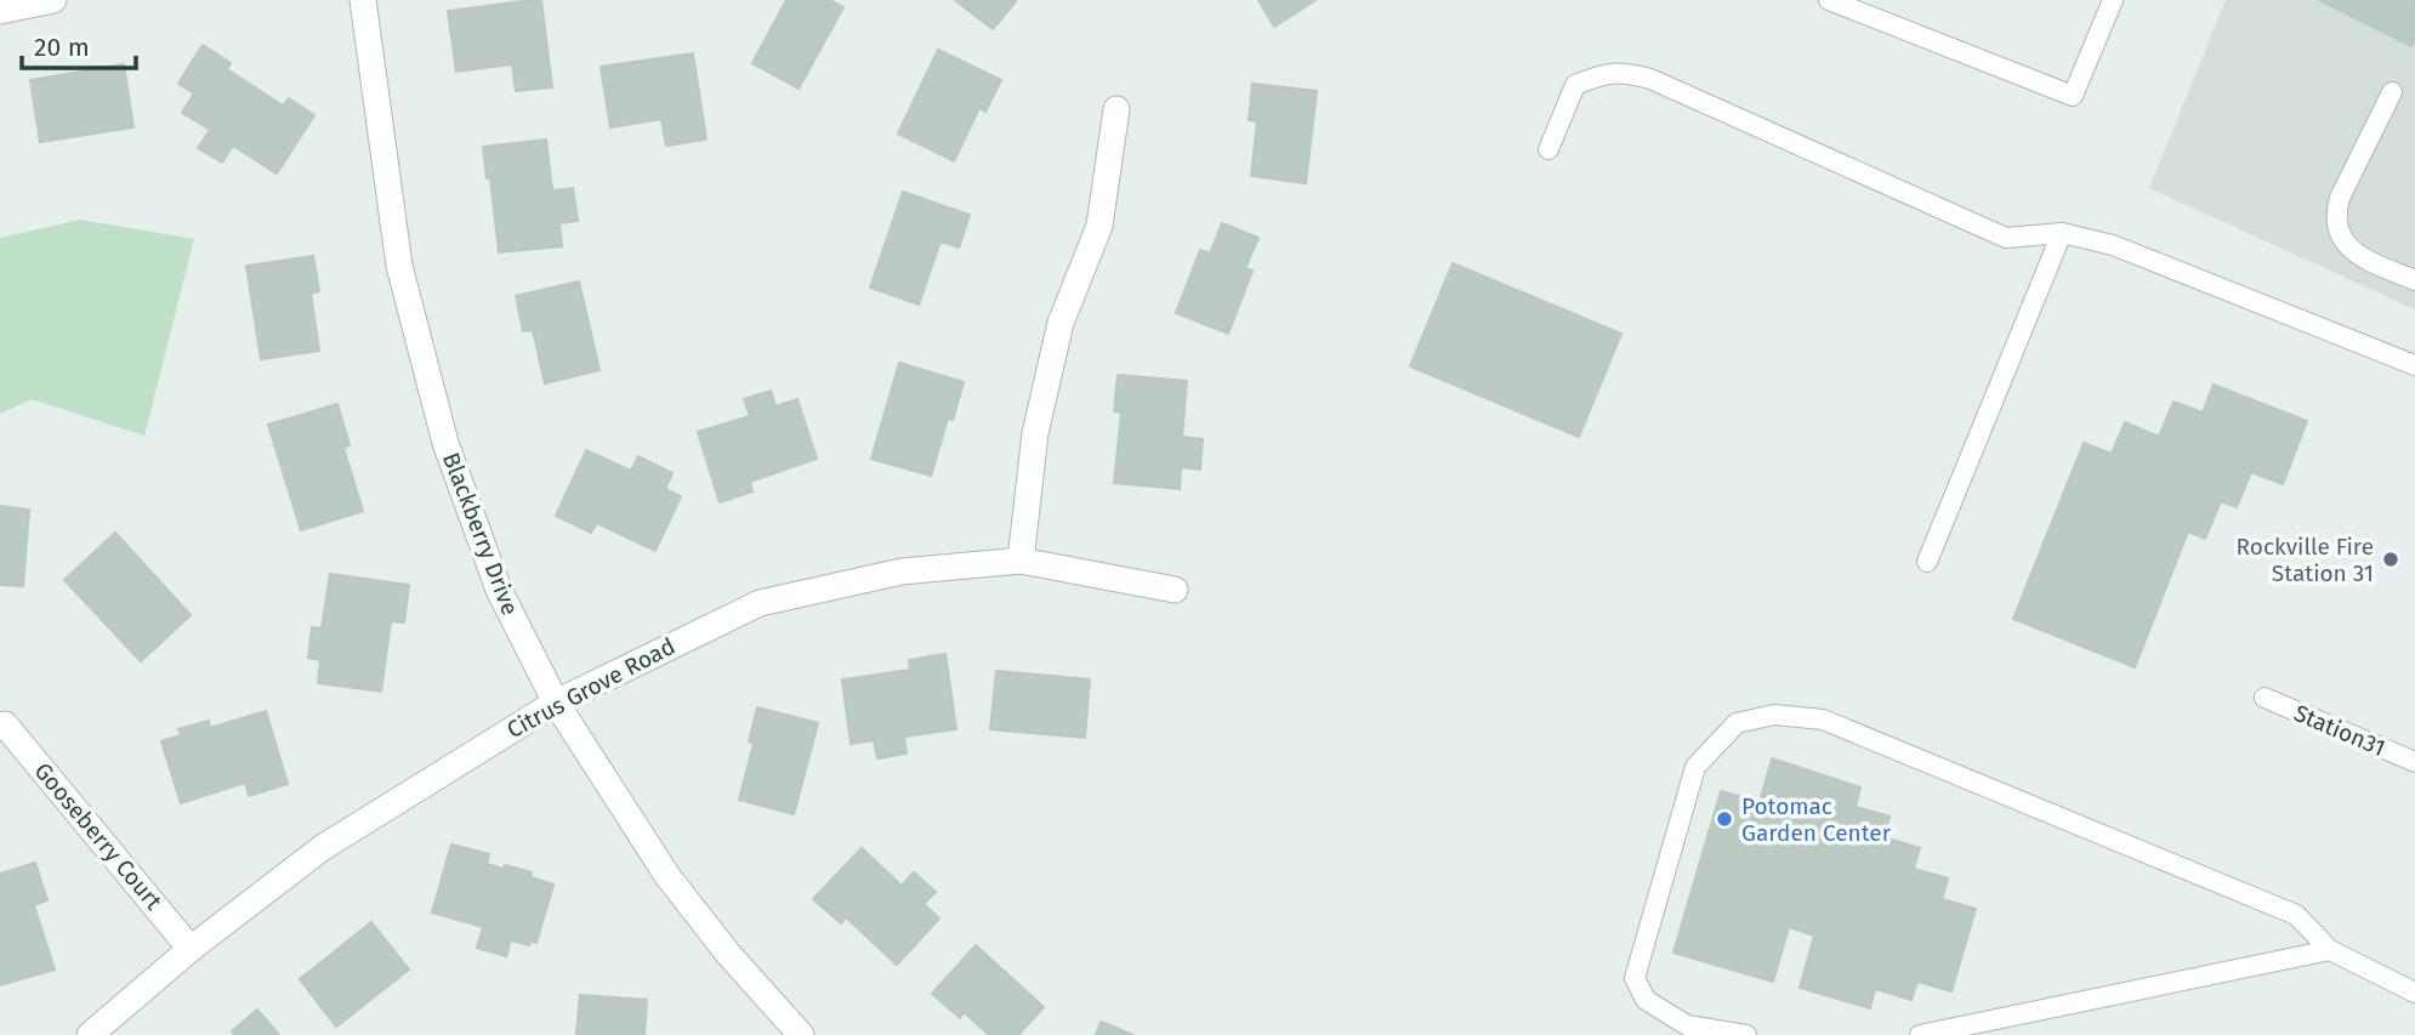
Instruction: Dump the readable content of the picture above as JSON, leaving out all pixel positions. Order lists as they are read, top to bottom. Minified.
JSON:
{"streets":{"street":["Blackberry Drive","Citrus Grove Road","Gooseberry Court"],"lane":["Station31"]},"crossings":[["Blackberry Drive","Citrus Grove Road"],["Citrus Grove Road","Gooseberry Court"]],"places":["Rockville Fire Station 31","Potomac Garden Center"],"scale_bar":"20 m"}
